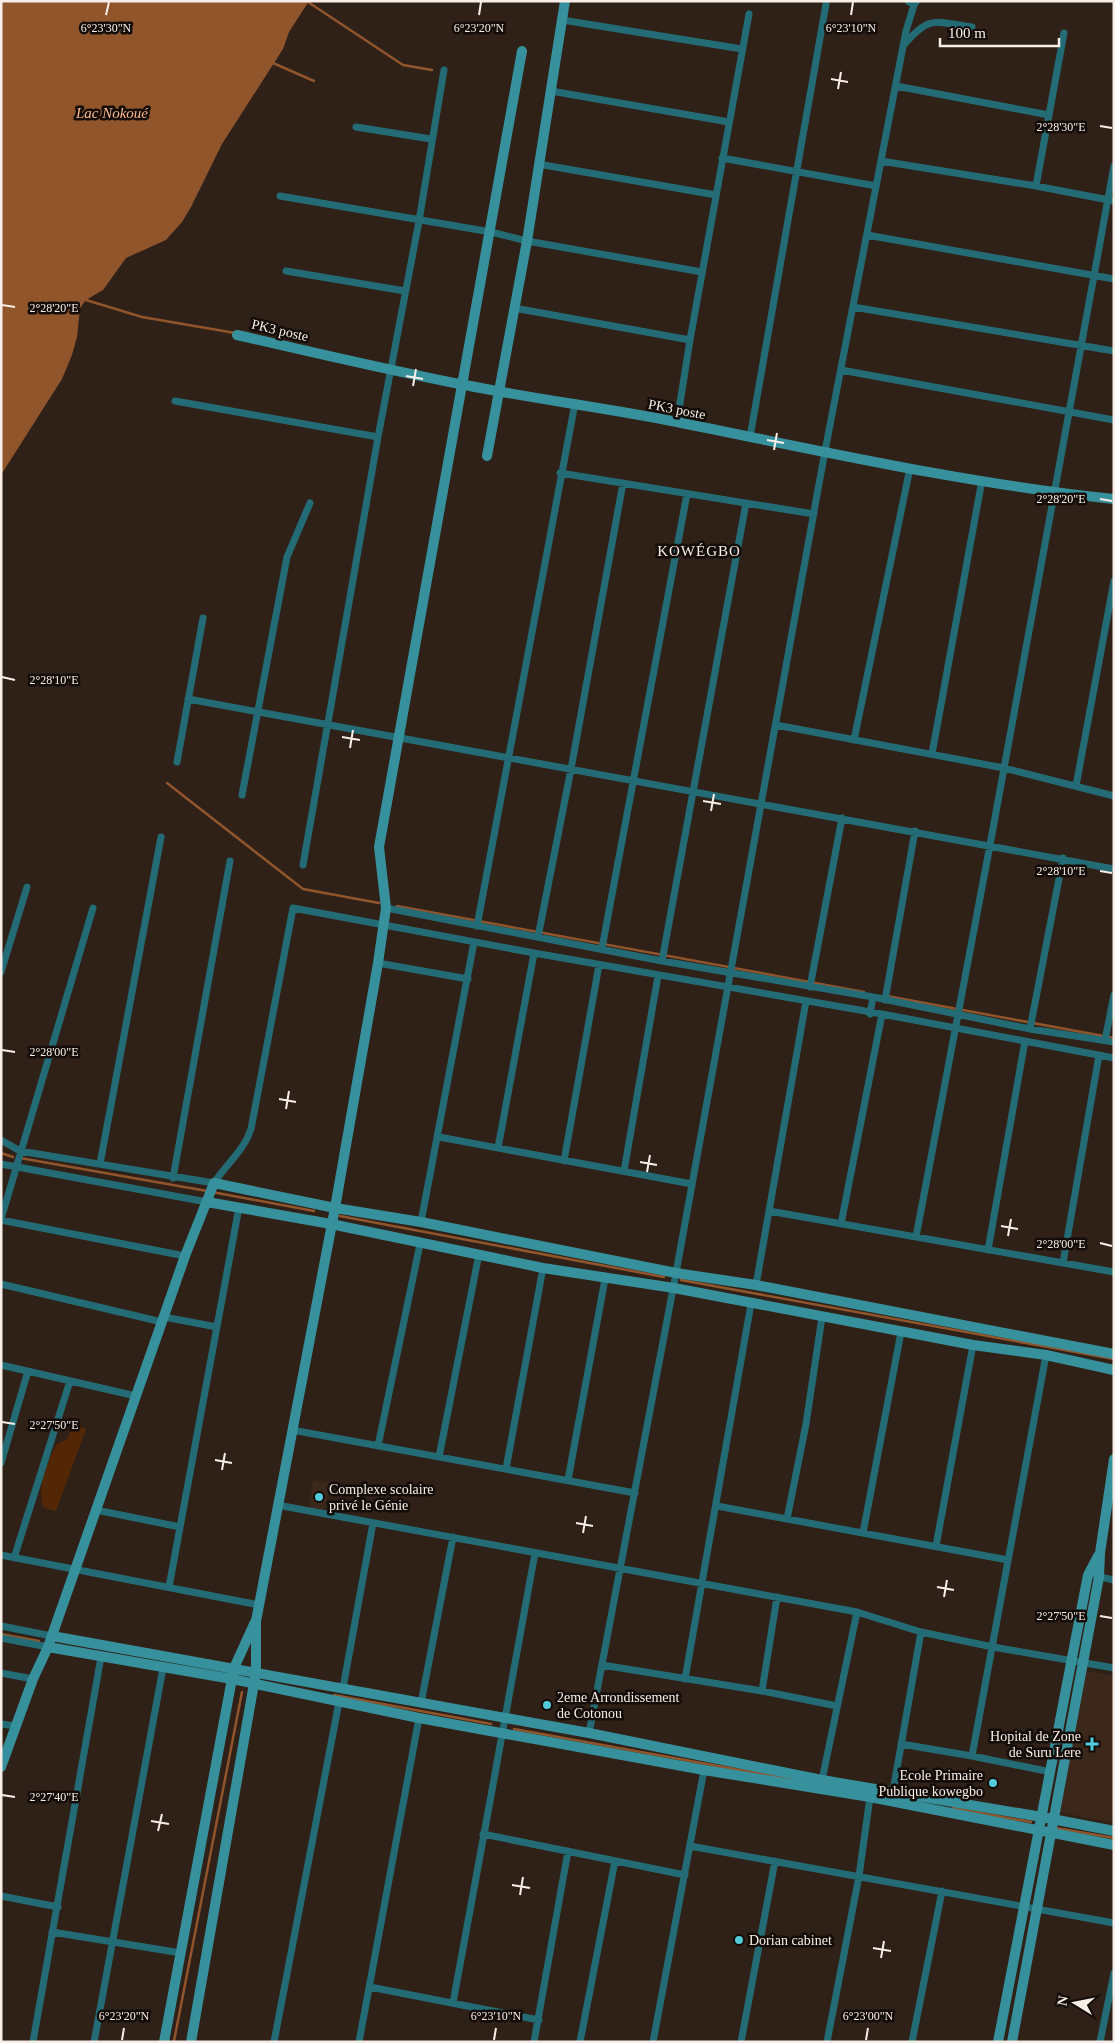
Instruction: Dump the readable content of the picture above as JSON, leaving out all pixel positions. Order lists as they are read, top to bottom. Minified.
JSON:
{"streets":{"street":["PK3 poste"]},"districts":["KOWÉGBO"],"water":["Lac Nokoué"],"places":{"other":["Complexe scolaire privé le Génie","2eme Arrondissement de Cotonou","Ecole Primaire Publique kowegbo","Dorian cabinet"],"health":["Hopital de Zone de Suru Lere"]},"scale_bar":"100 m","north":"left","coordinates":["6°23'30\"N","6°23'20\"N","6°23'10\"N","2°28'30\"E","2°28'20\"E","2°28'10\"E","2°28'00\"E","2°27'50\"E","2°27'40\"E","6°23'00\"N"]}
